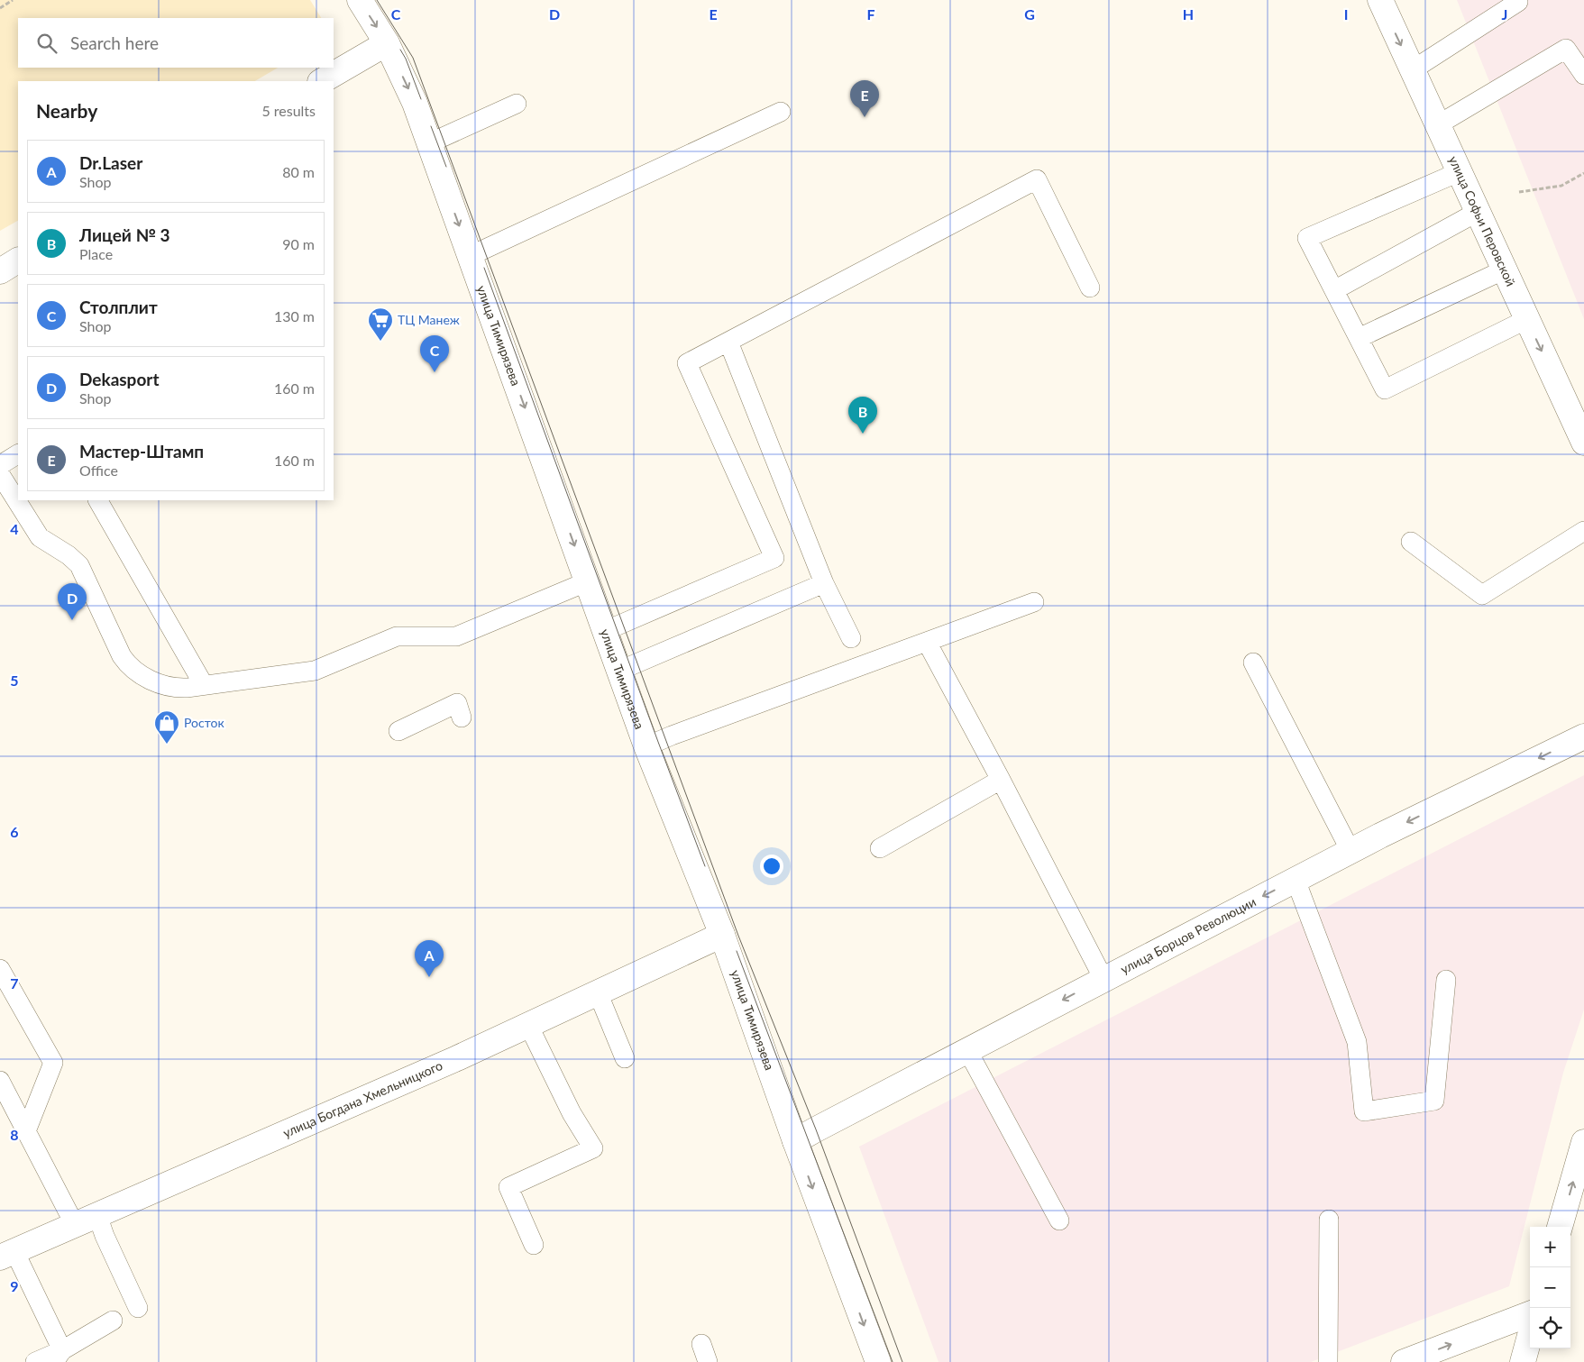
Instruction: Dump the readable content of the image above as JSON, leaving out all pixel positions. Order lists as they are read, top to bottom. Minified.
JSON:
{"streets":{"street":["улица Софьи Перовской","улица Тимирязева","улица Борцов Революции","улица Богдана Хмельницкого"]},"crossings":[["улица Тимирязева","улица Борцов Революции"],["улица Тимирязева","улица Богдана Хмельницкого"]],"one_way":["улица Софьи Перовской","улица Тимирязева","улица Борцов Революции"],"places":{"supermarket":["ТЦ Манеж"],"shop":["Росток"]},"page":{"search":"Search here","pins":["E","C","B","D","A"],"heading":["Nearby","5 results"],"list":[{"mark":"A","name":"Dr.Laser","note":"Shop","value":"80 m"},{"mark":"B","name":"Лицей № 3","note":"Place","value":"90 m"},{"mark":"C","name":"Столплит","note":"Shop","value":"130 m"},{"mark":"D","name":"Dekasport","note":"Shop","value":"160 m"},{"mark":"E","name":"Мастер-Штамп","note":"Office","value":"160 m"}],"map_buttons":["+","−"]},"grid":{"columns":["C","D","E","F","G","H","I","J"],"rows":["4","5","6","7","8","9"]}}
